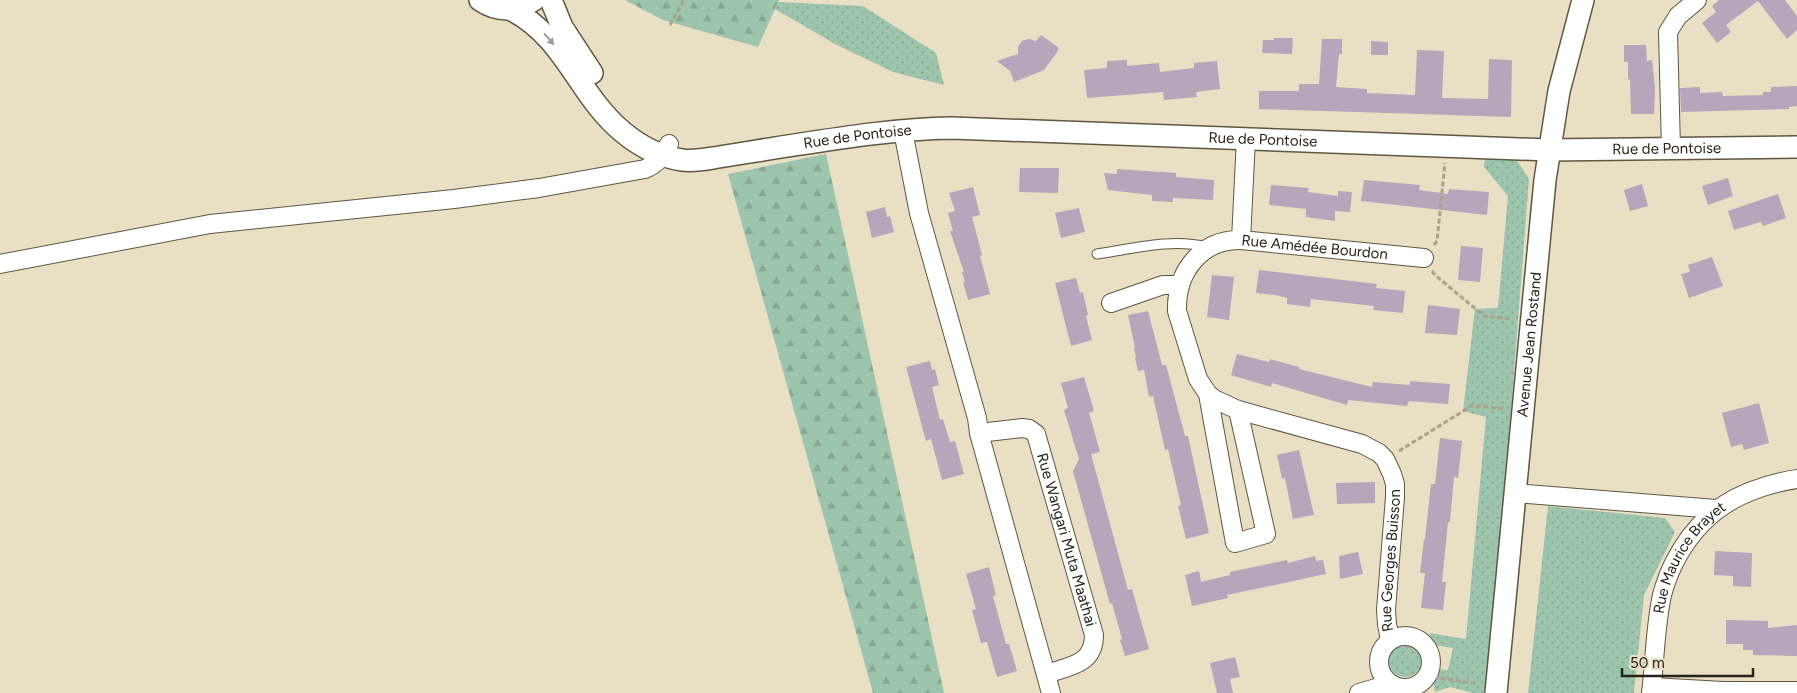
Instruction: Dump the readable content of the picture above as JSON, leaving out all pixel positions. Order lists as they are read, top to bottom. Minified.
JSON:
{"streets":{"street":["Rue de Pontoise","Rue Amédée Bourdon","Avenue Jean Rostand","Rue Wangari Muta Maathai","Rue Georges Buisson","Rue Maurice Brayet"]},"crossings":[["Rue de Pontoise","Avenue Jean Rostand"]],"scale_bar":"50 m"}
